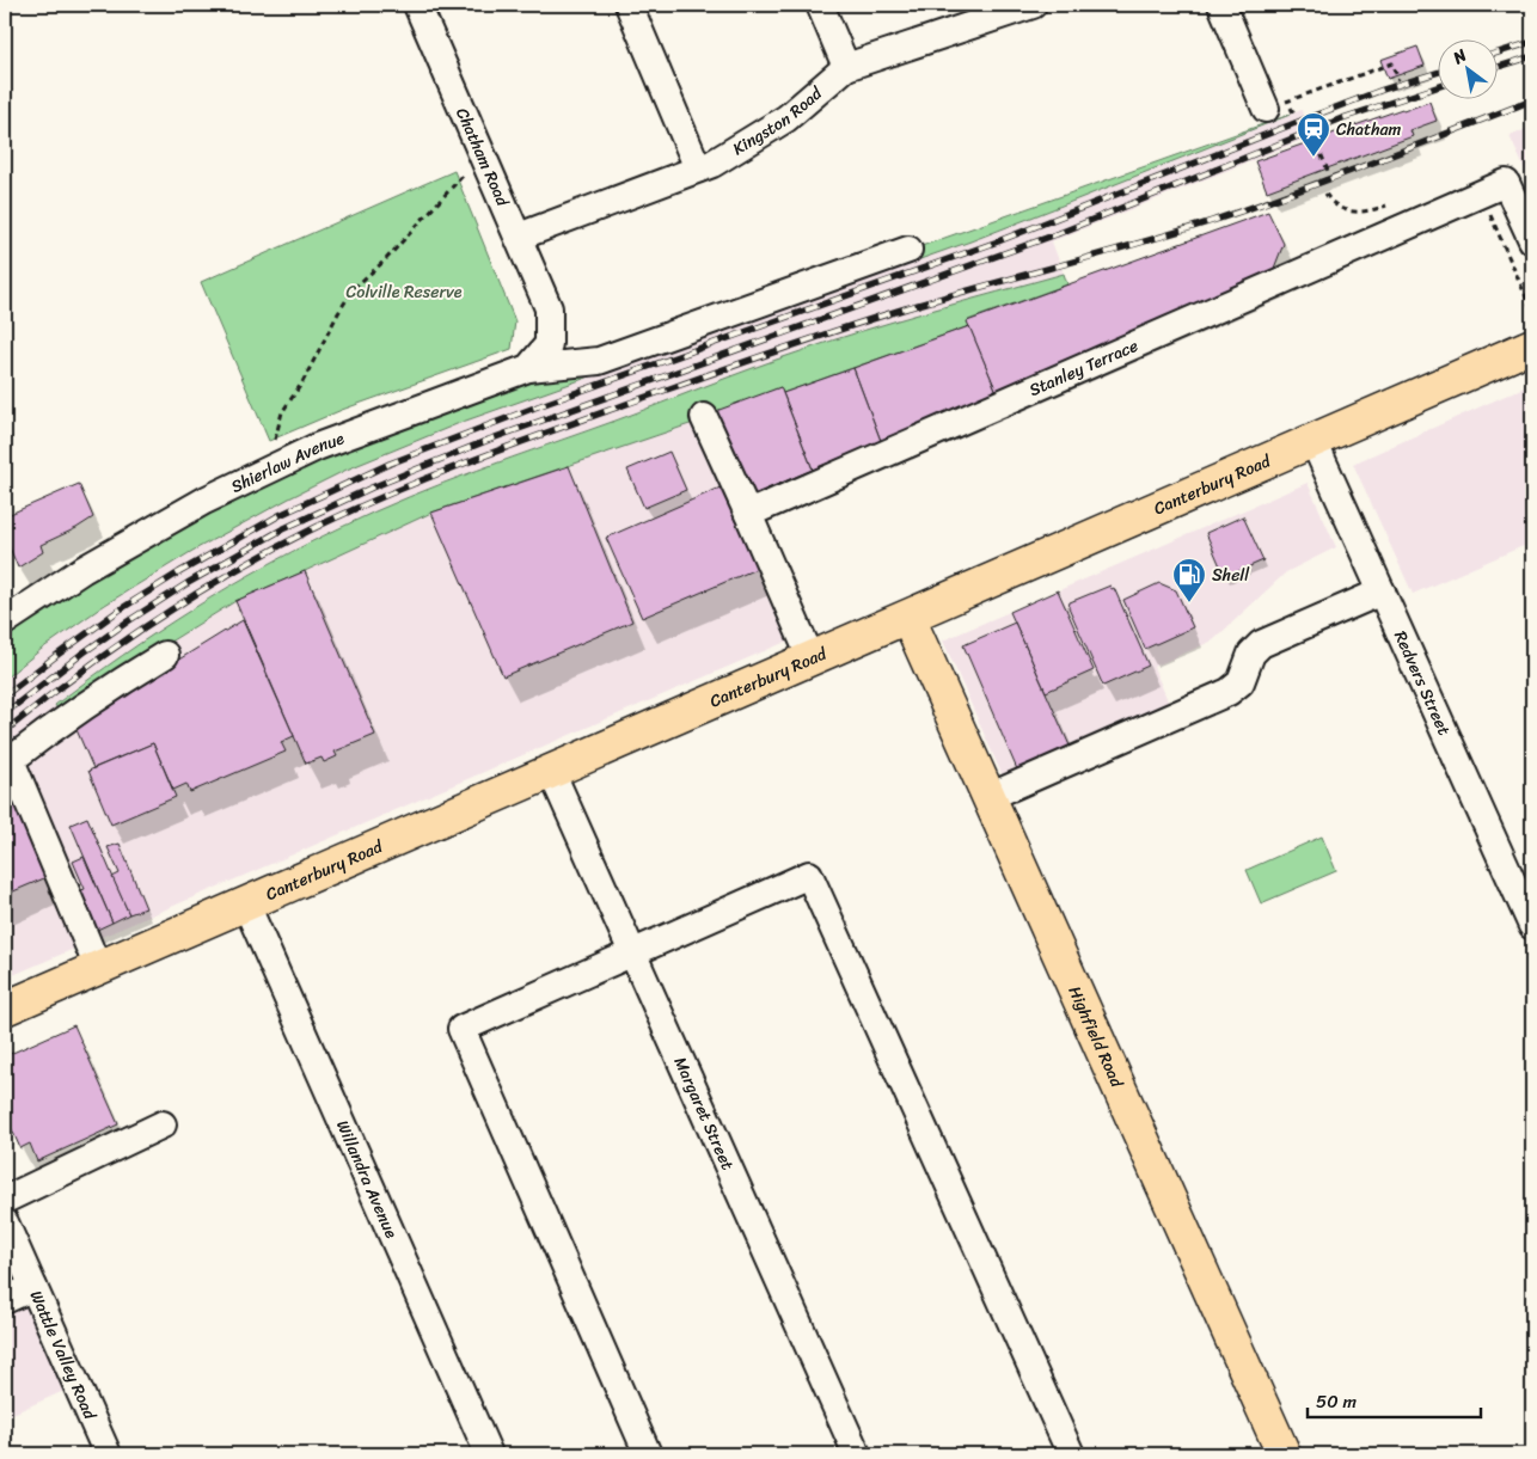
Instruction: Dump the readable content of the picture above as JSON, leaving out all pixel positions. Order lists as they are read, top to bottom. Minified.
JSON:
{"streets":{"main road":["Canterbury Road","Highfield Road"],"street":["Kingston Road","Chatham Road","Stanley Terrace","Shierlaw Avenue","Redvers Street","Margaret Street","Willandra Avenue","Wattle Valley Road"]},"crossings":[["Kingston Road","Chatham Road"],["Chatham Road","Shierlaw Avenue"],["Canterbury Road","Redvers Street"],["Canterbury Road","Highfield Road"],["Canterbury Road","Margaret Street"],["Canterbury Road","Willandra Avenue"]],"parks":["Colville Reserve"],"places":{"station":["Chatham"],"fuel station":["Shell"]},"scale_bar":"50 m","north":"top left"}
